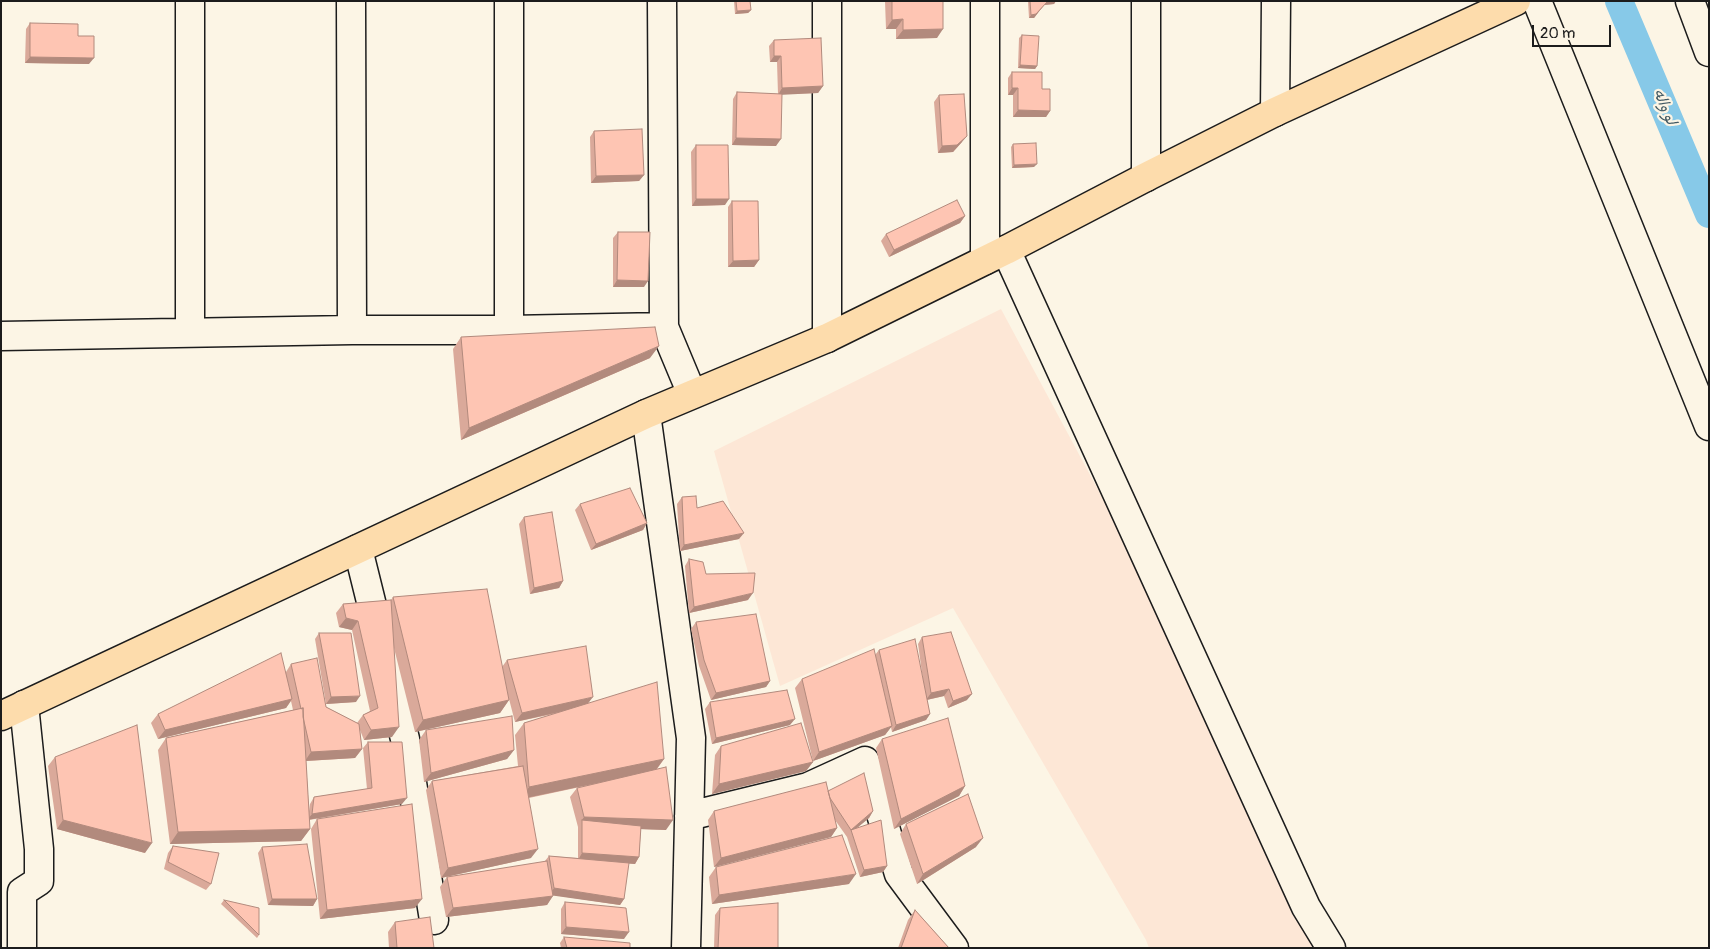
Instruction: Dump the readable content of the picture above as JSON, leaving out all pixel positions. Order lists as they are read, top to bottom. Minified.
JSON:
{"water":["لو واله"],"scale_bar":"20 m"}
